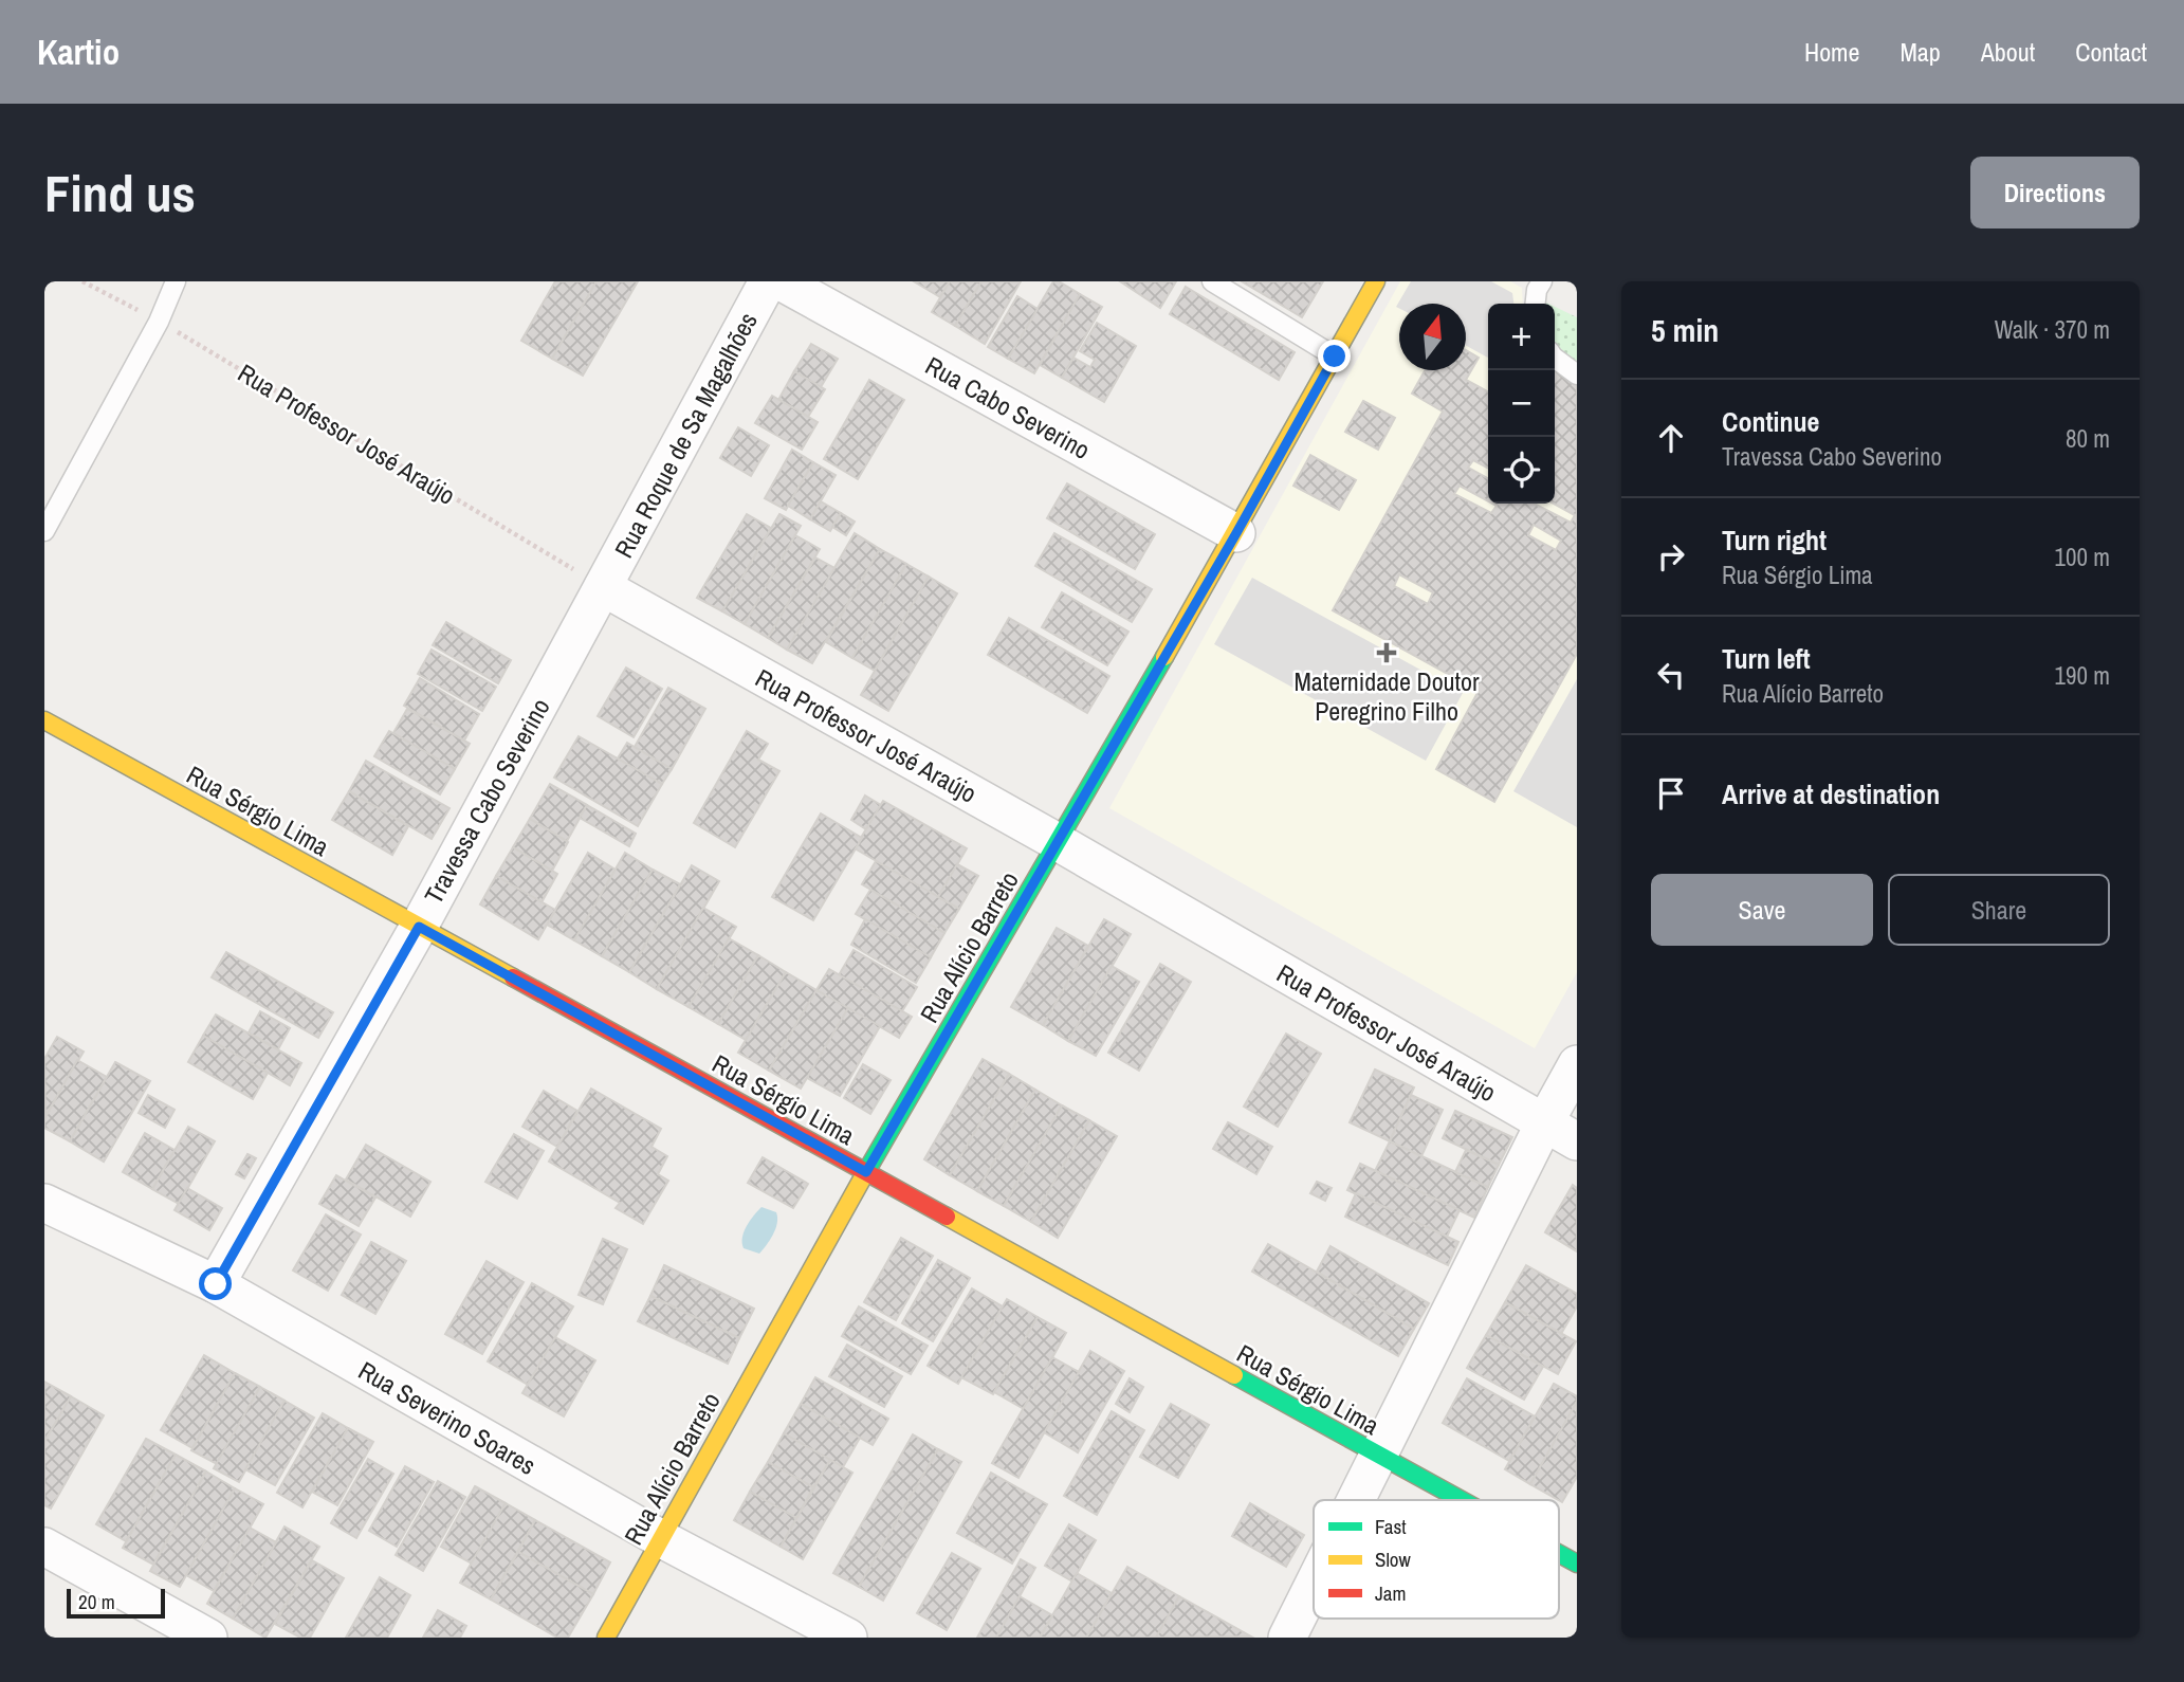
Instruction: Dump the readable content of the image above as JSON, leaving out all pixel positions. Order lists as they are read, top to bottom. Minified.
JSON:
{"streets":{"street":["Rua Cabo Severino","Rua Professor José Araújo","Rua Roque de Sa Magalhões","Travessa Cabo Severino","Rua Sérgio Lima","Rua Alício Barreto","Rua Severino Soares"]},"crossings":[["Rua Cabo Severino","Rua Alício Barreto"],["Rua Professor José Araújo","Rua Roque de Sa Magalhões"],["Rua Professor José Araújo","Travessa Cabo Severino"],["Rua Professor José Araújo","Rua Alício Barreto"],["Rua Roque de Sa Magalhões","Travessa Cabo Severino"],["Travessa Cabo Severino","Rua Sérgio Lima"],["Travessa Cabo Severino","Rua Severino Soares"],["Rua Sérgio Lima","Rua Alício Barreto"],["Rua Alício Barreto","Rua Severino Soares"]],"places":{"health":["Maternidade Doutor Peregrino Filho"]},"legend":["Fast","Slow","Jam"],"scale_bar":"20 m","north":"top","page":{"header":"Kartio","nav":["Home","Map","About","Contact"],"buttons":["Directions",["Save","Share"]],"title":"Find us","heading":["5 min","Walk · 370 m"],"map_buttons":["+","−"],"list":[["Continue","Travessa Cabo Severino","80 m"],["Turn right","Rua Sérgio Lima","100 m"],["Turn left","Rua Alício Barreto","190 m"],"Arrive at destination"],"scale":"20 m"}}
